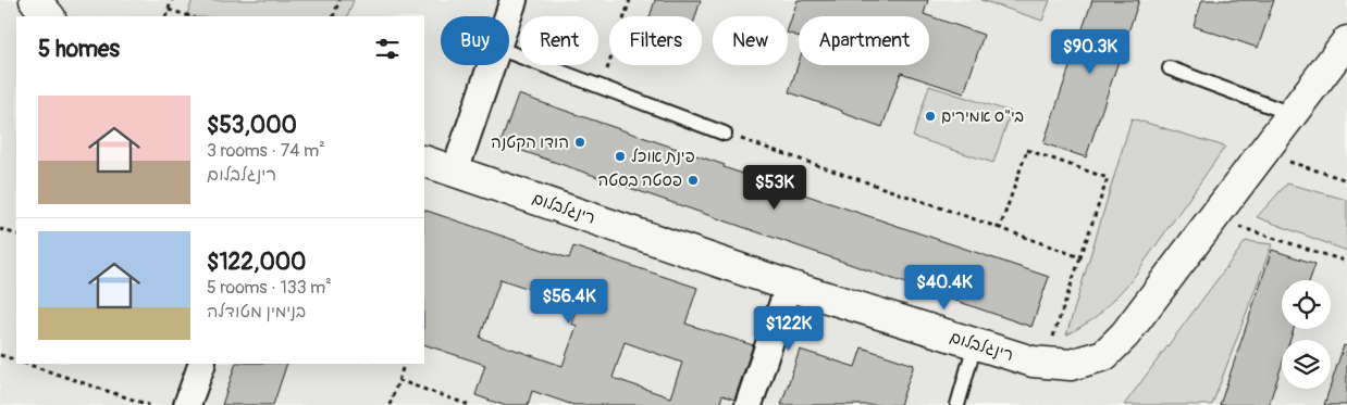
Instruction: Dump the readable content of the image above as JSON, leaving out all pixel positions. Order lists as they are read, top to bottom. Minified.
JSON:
{"streets":{"street":["רינגלבלום"]},"places":["בי\"ס אמירים","הודו הקטנה","פינת אוכל","פסטה בסטה"],"page":{"chip":["Buy","Rent","Filters","New","Apartment"],"heading":"5 homes","price":["$90.3K","$53K","$40.4K","$56.4K","$122K"],"list":[{"name":"$53,000","note":"3 rooms · 74 m² · רינגלבלום"},{"name":"$122,000","note":"5 rooms · 133 m² · בנימין מטודלה"}]}}
